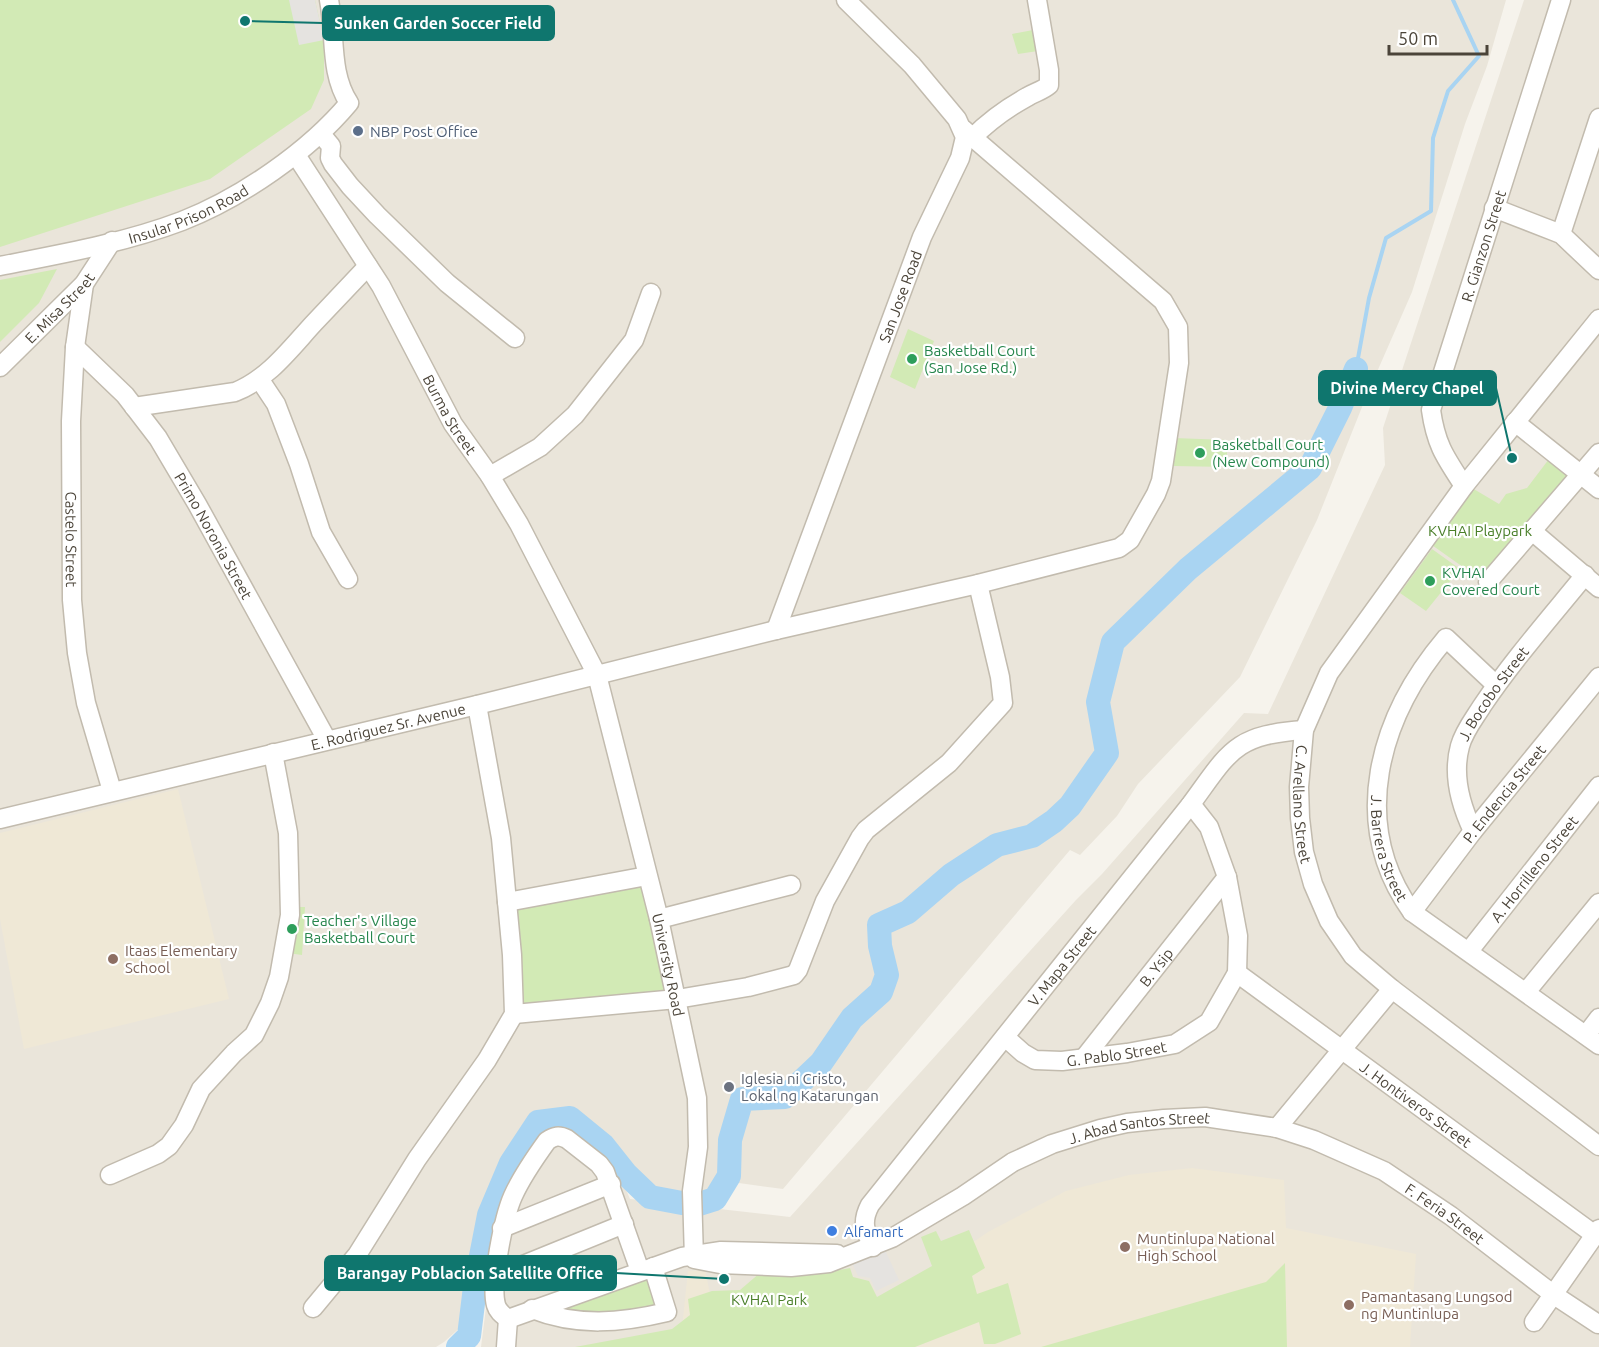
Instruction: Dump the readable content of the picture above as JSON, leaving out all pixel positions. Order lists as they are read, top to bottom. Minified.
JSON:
{"streets":{"street":["Insular Prison Road","R. Gianzon Street","San Jose Road","E. Misa Street","Burma Street","Primo Noronia Street","Castelo Street","J. Bocobo Street","E. Rodriguez Sr. Avenue","P. Endencia Street","C. Arellano Street","J. Barrera Street","A. Horrilleno Street","University Road","V. Mapa Street","B. Ysip","G. Pablo Street","J. Hontiveros Street","J. Abad Santos Street","F. Feria Street"]},"crossings":[["Insular Prison Road","E. Misa Street"],["Insular Prison Road","Burma Street"],["R. Gianzon Street","C. Arellano Street"],["San Jose Road","E. Rodriguez Sr. Avenue"],["E. Misa Street","Castelo Street"],["Burma Street","E. Rodriguez Sr. Avenue"],["Burma Street","University Road"],["Primo Noronia Street","Castelo Street"],["Primo Noronia Street","E. Rodriguez Sr. Avenue"],["Castelo Street","E. Rodriguez Sr. Avenue"],["J. Bocobo Street","P. Endencia Street"],["J. Bocobo Street","J. Barrera Street"],["E. Rodriguez Sr. Avenue","University Road"],["P. Endencia Street","J. Barrera Street"],["C. Arellano Street","V. Mapa Street"],["J. Barrera Street","A. Horrilleno Street"],["University Road","J. Abad Santos Street"],["V. Mapa Street","G. Pablo Street"],["V. Mapa Street","J. Abad Santos Street"],["B. Ysip","G. Pablo Street"],["G. Pablo Street","J. Hontiveros Street"],["J. Abad Santos Street","F. Feria Street"]],"parks":["KVHAI Playpark","KVHAI Park"],"places":["Sunken Garden Soccer Field","NBP Post Office","Basketball Court (San Jose Rd.)","Basketball Court (New Compound)","Divine Mercy Chapel","KVHAI Covered Court","Teacher's Village Basketball Court","Itaas Elementary School","Iglesia ni Cristo, Lokal ng Katarungan","Alfamart","Muntinlupa National High School","Barangay Poblacion Satellite Office","Pamantasang Lungsod ng Muntinlupa"],"scale_bar":"50 m"}
